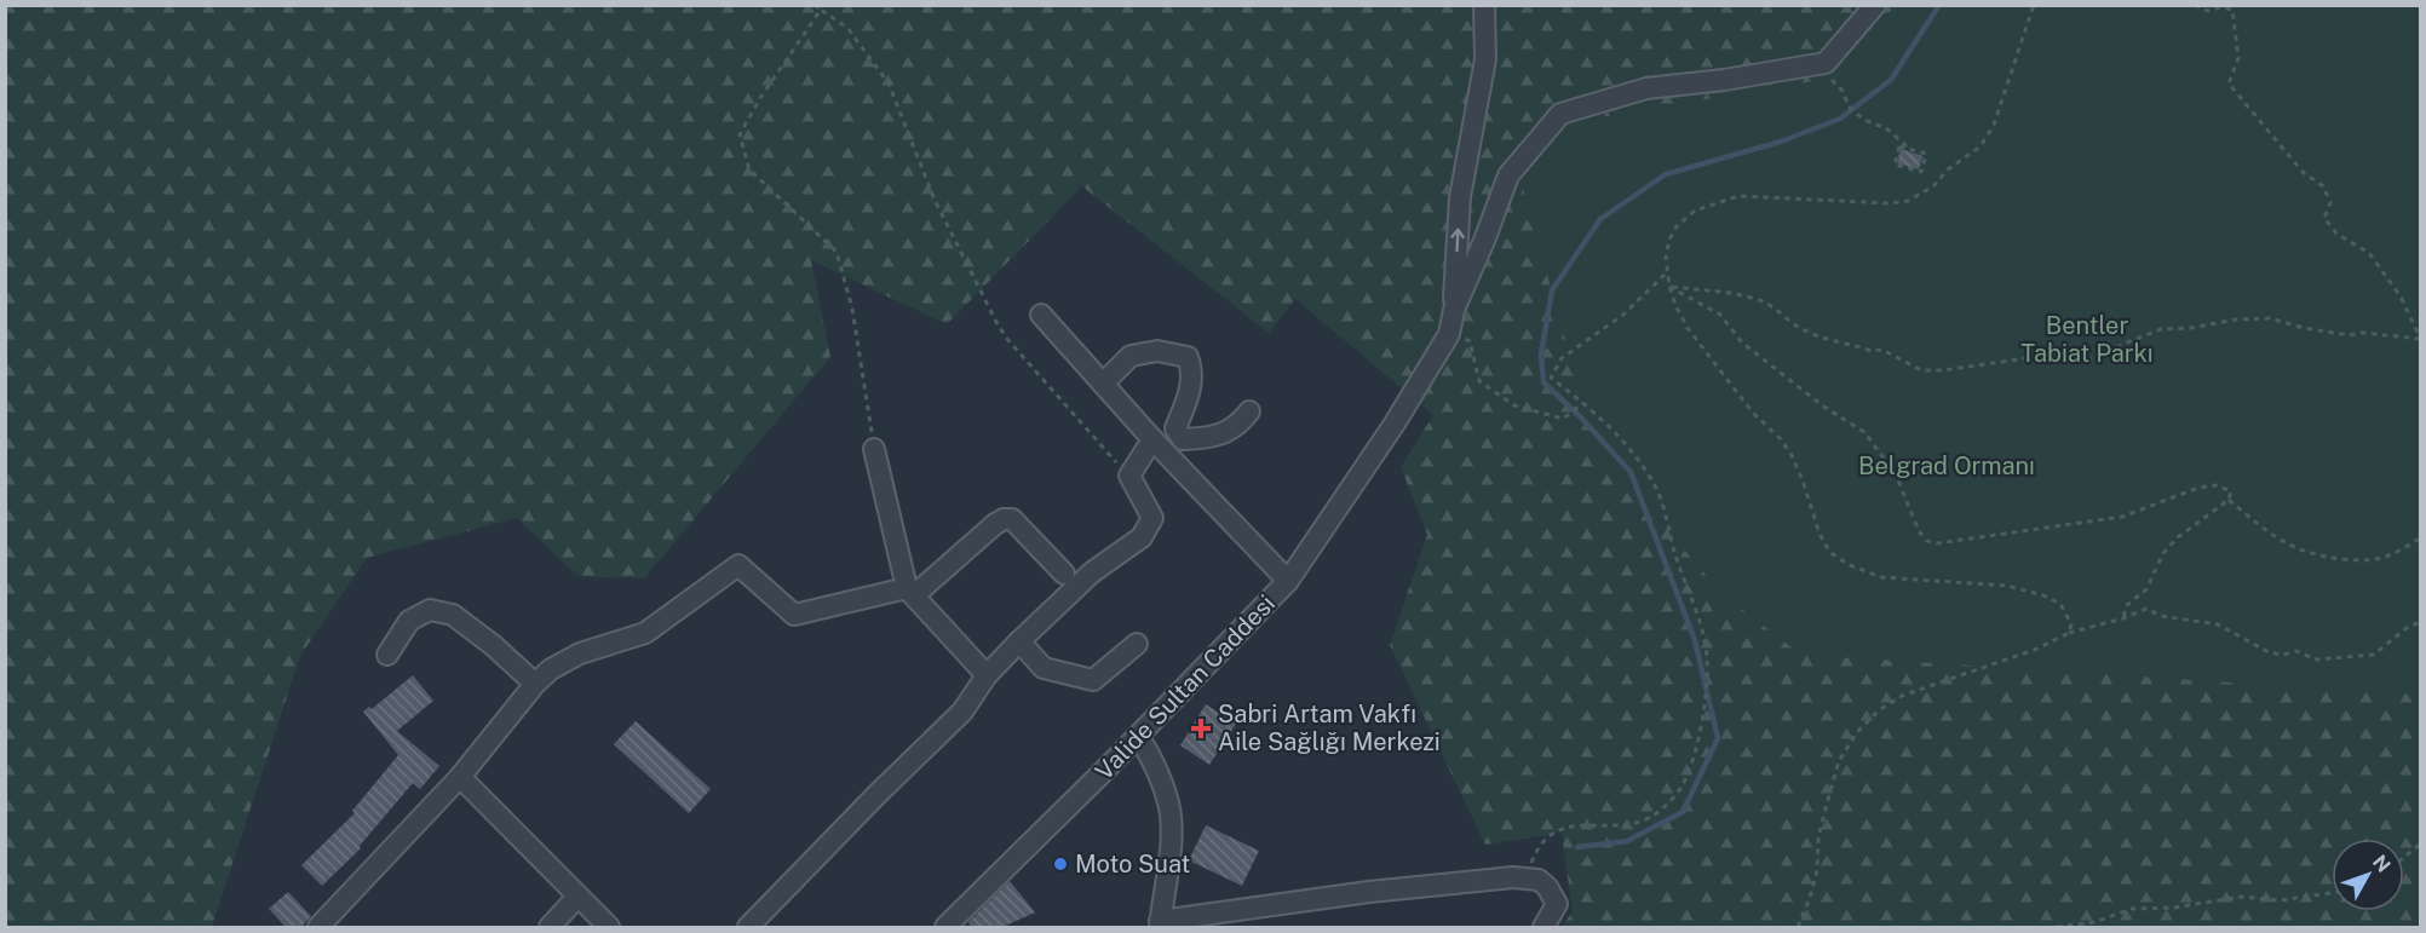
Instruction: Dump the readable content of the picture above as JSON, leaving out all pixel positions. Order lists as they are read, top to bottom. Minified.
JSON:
{"streets":{"street":["Valide Sultan Caddesi"]},"parks":["Bentler Tabiat Parkı","Belgrad Ormanı"],"places":{"health":["Sabri Artam Vakfı Aile Sağlığı Merkezi"],"other":["Moto Suat"]},"north":"top right"}
